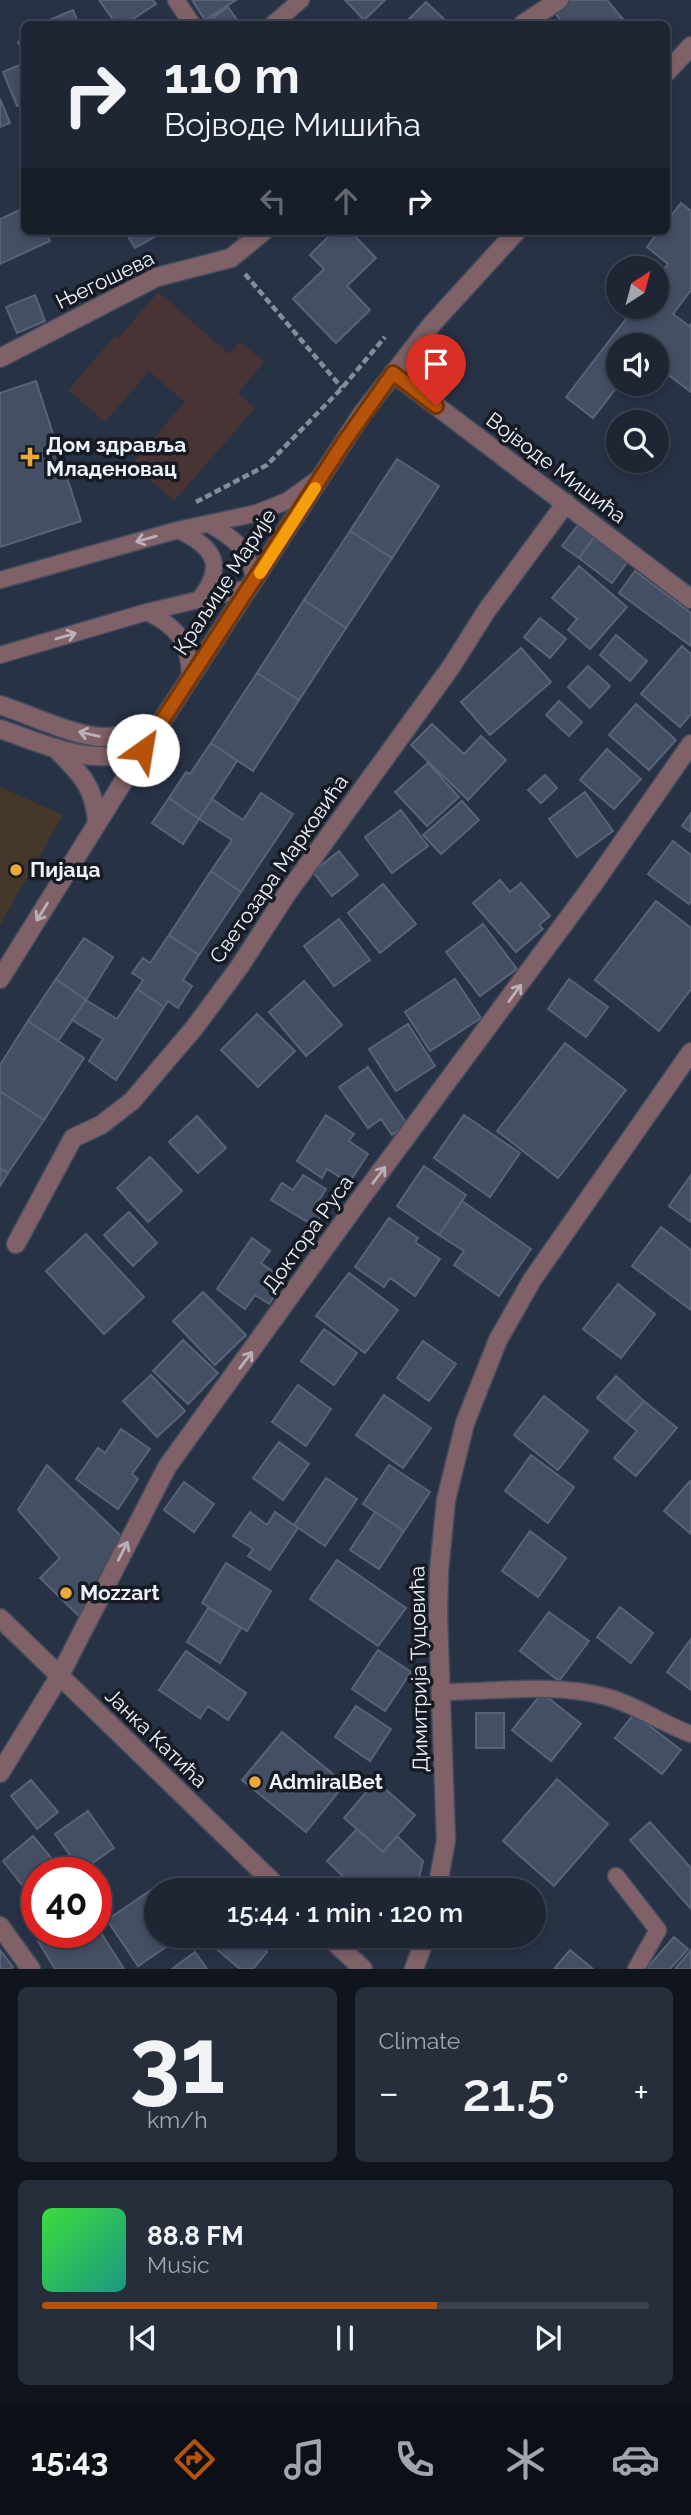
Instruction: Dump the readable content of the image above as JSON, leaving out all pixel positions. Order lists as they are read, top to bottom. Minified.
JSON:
{"streets":{"street":["Његошева","Војводе Мишића","Краљице Марије","Светозара Марковића","Доктора Руса","Димитрија Туцовића","Јанка Катића"]},"crossings":[["Војводе Мишића","Краљице Марије"],["Војводе Мишића","Светозара Марковића"],["Доктора Руса","Јанка Катића"]],"one_way":["Доктора Руса"],"places":{"health":["Дом здравља Младеновац"],"other":["Пијаца","Mozzart","AdmiralBet"]},"north":"top right","page":{"turn":["110 m","Војводе Мишића"],"limit":"40","trip":"15:44 · 1 min · 120 m","tile":[["31","km/h"],"Climate"],"heat":["−","21.5°","+"],"song":["88.8 FM","Music"],"tabs":"15:43"}}
